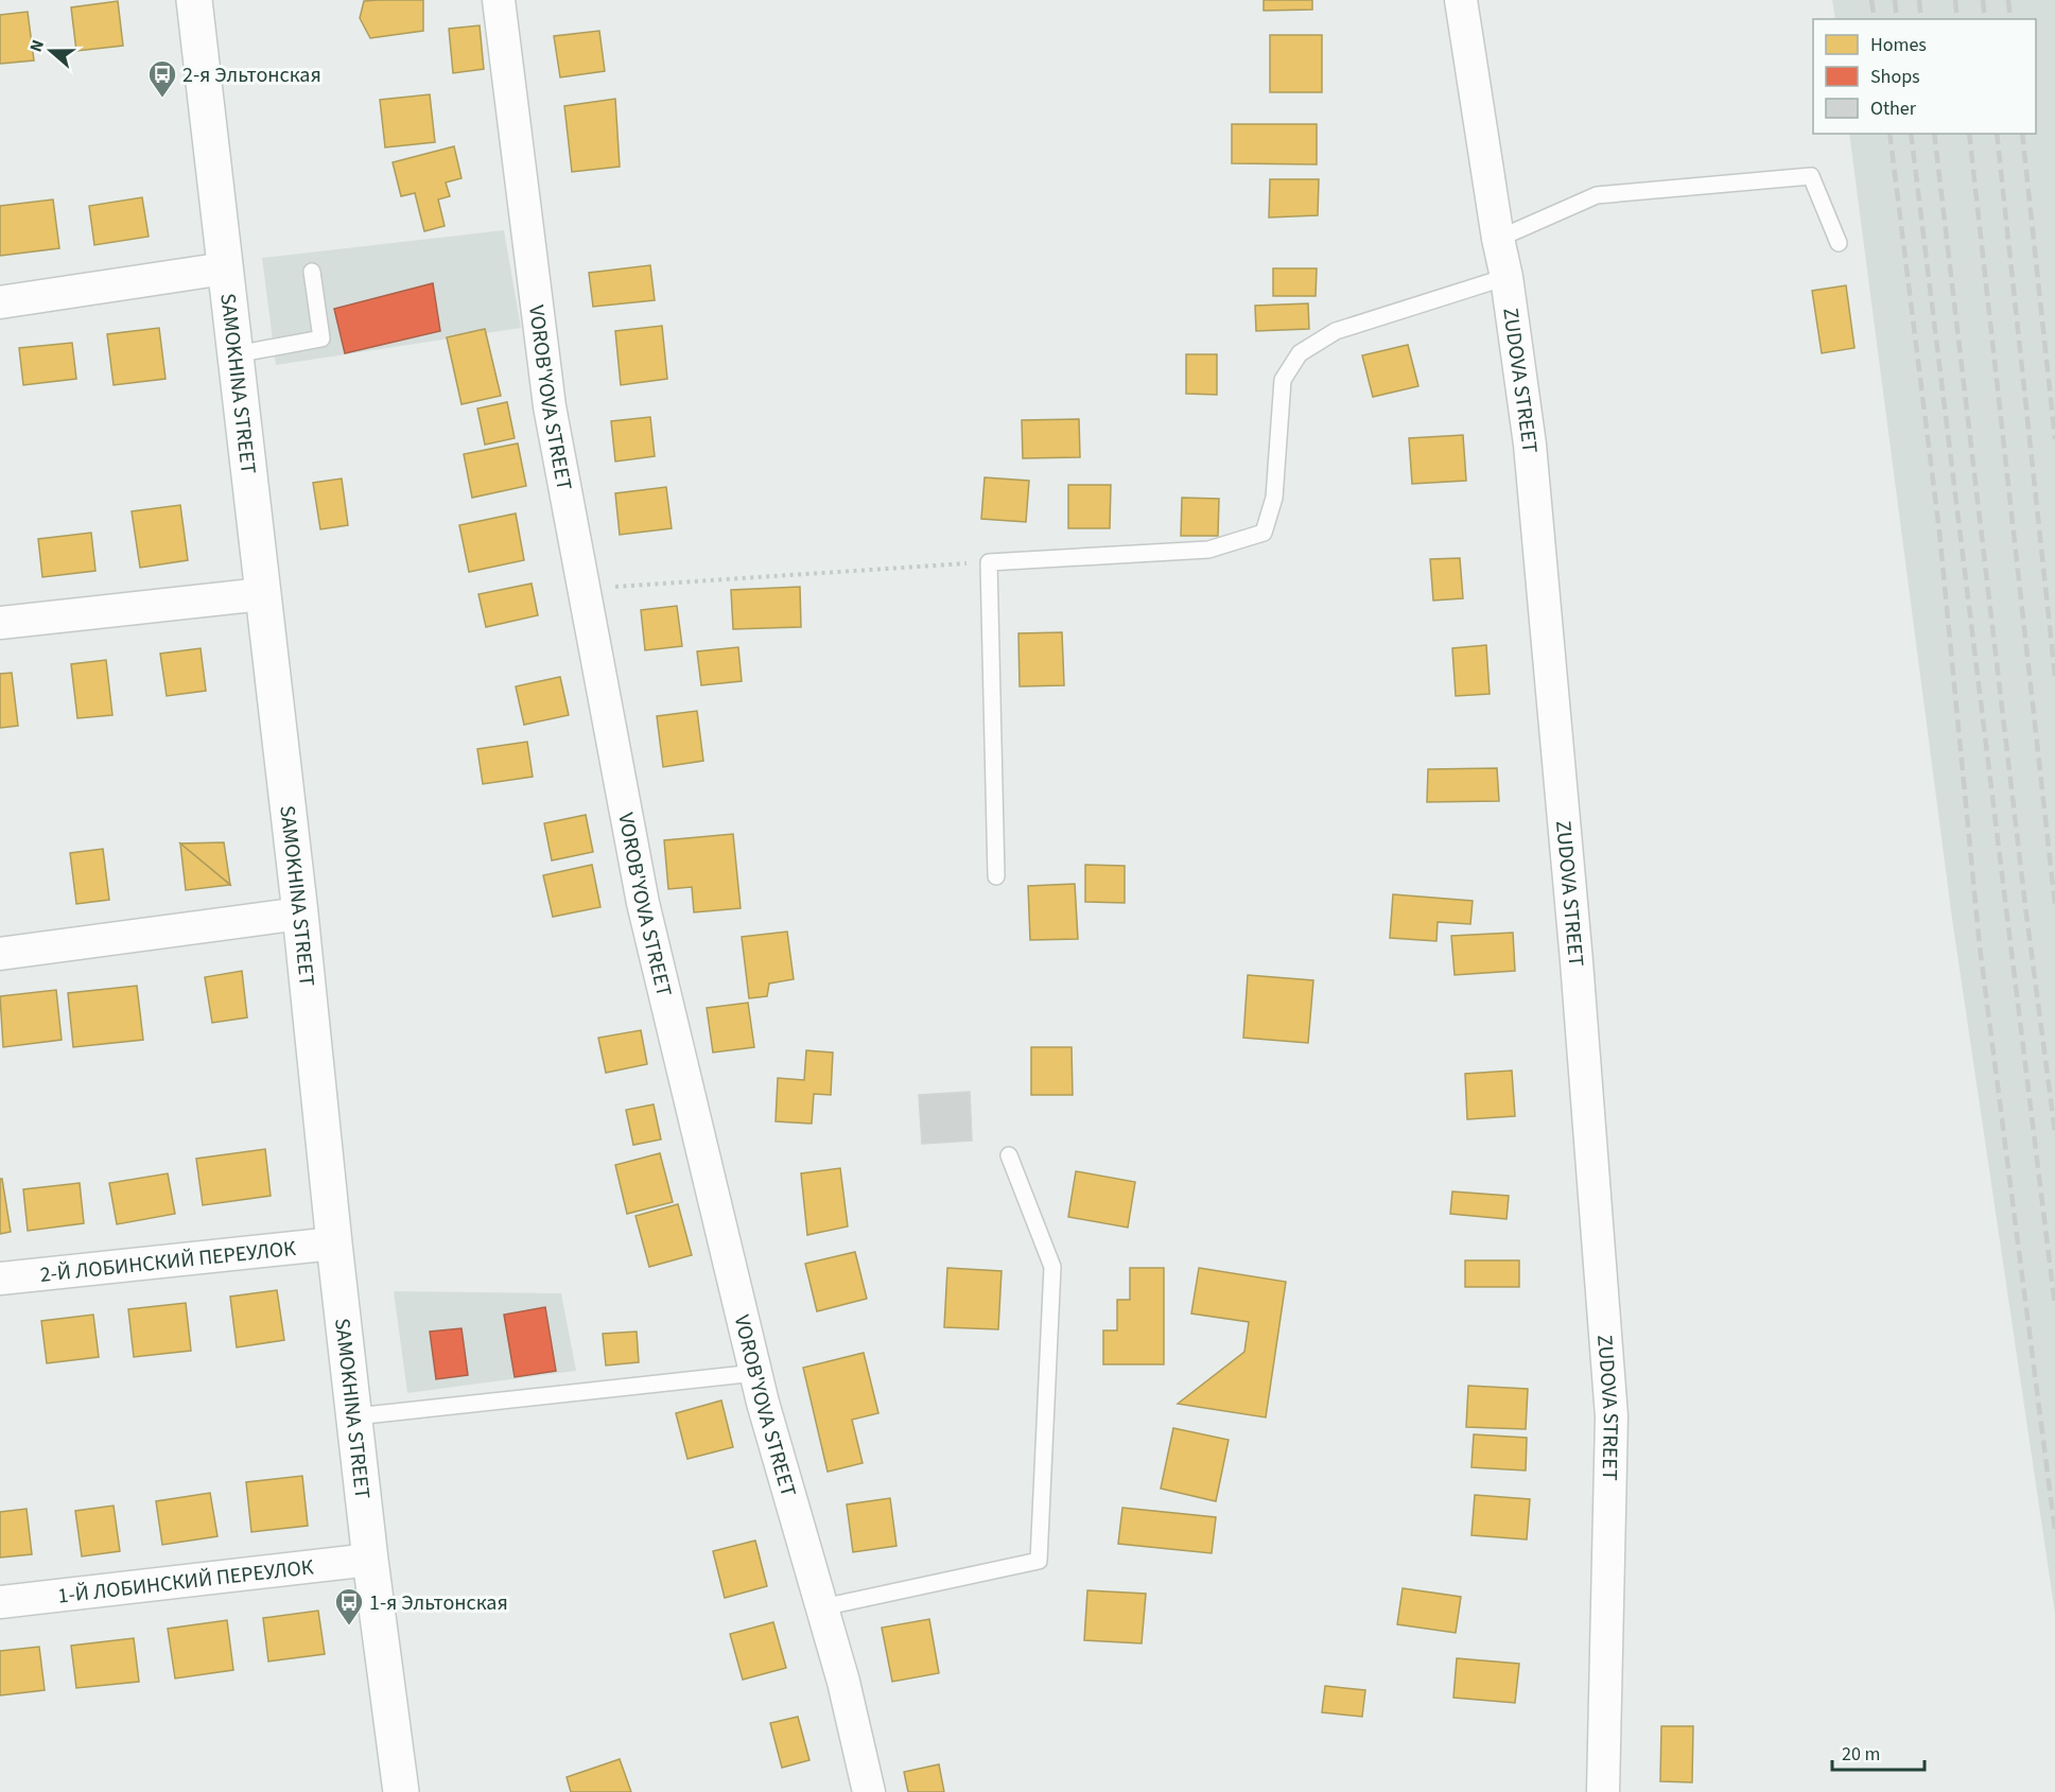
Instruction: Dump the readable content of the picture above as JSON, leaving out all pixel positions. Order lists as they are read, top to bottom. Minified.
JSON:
{"streets":{"street":["ZUDOVA STREET","SAMOKHINA STREET","VOROB'YOVA STREET","2-Й ЛОБИНСКИЙ ПЕРЕУЛОК","1-Й ЛОБИНСКИЙ ПЕРЕУЛОК"]},"crossings":[["SAMOKHINA STREET","2-Й ЛОБИНСКИЙ ПЕРЕУЛОК"],["SAMOKHINA STREET","1-Й ЛОБИНСКИЙ ПЕРЕУЛОК"]],"places":{"bus stop":["2-я Эльтонская","1-я Эльтонская"]},"legend":["Homes","Shops","Other"],"scale_bar":"20 m","north":"left"}
